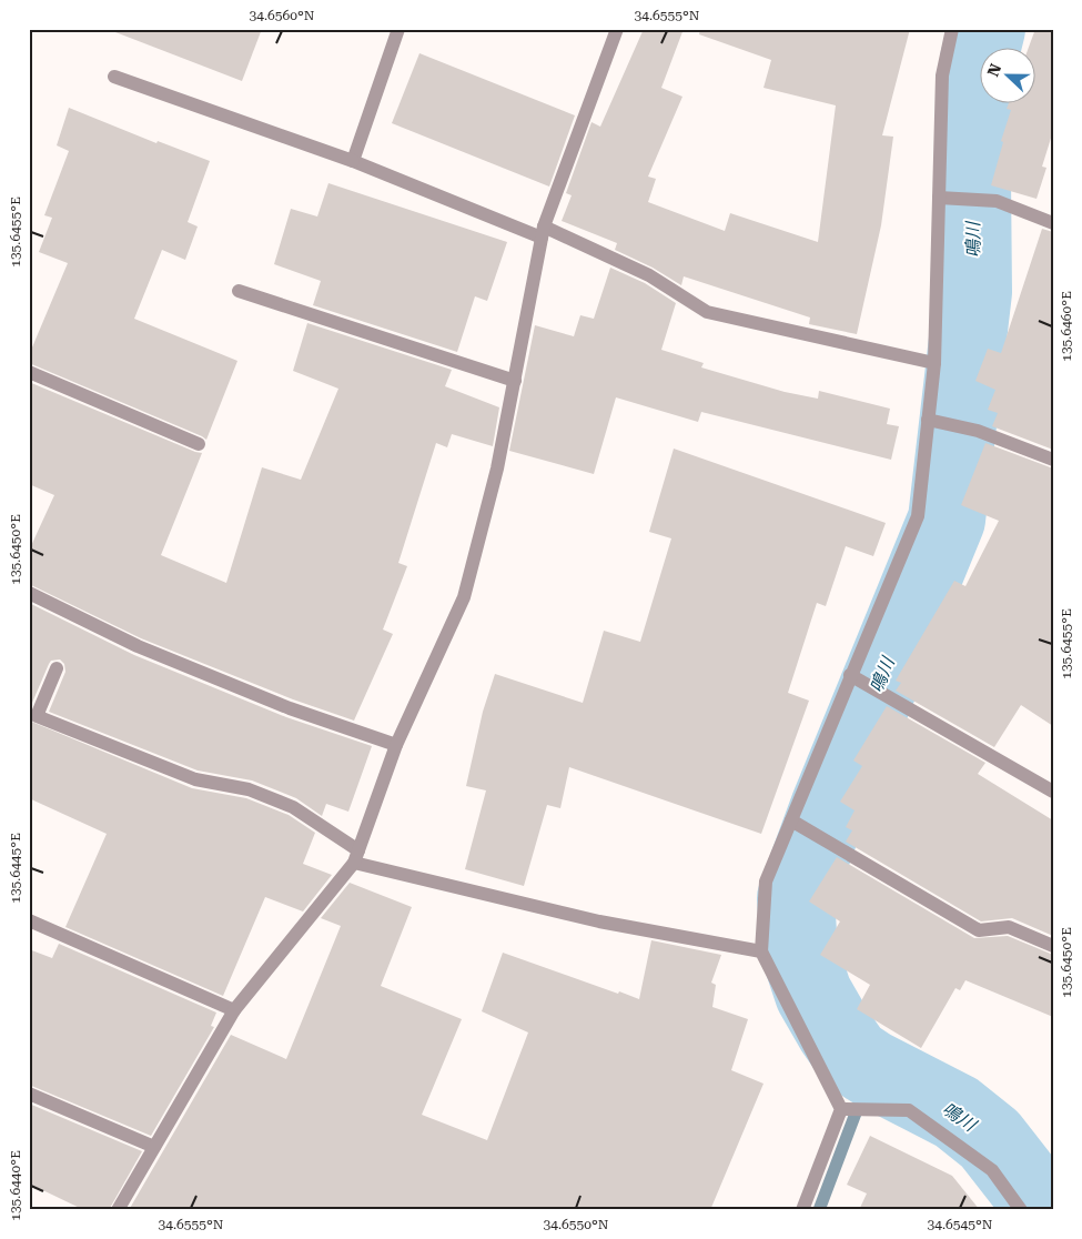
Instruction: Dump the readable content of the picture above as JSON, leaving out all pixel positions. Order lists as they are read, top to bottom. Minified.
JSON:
{"water":["鳴川"],"north":"left","coordinates":["34.6560°N","34.6555°N","135.6455°E","135.6460°E","135.6450°E","135.6445°E","135.6440°E","34.6550°N","34.6545°N"]}
